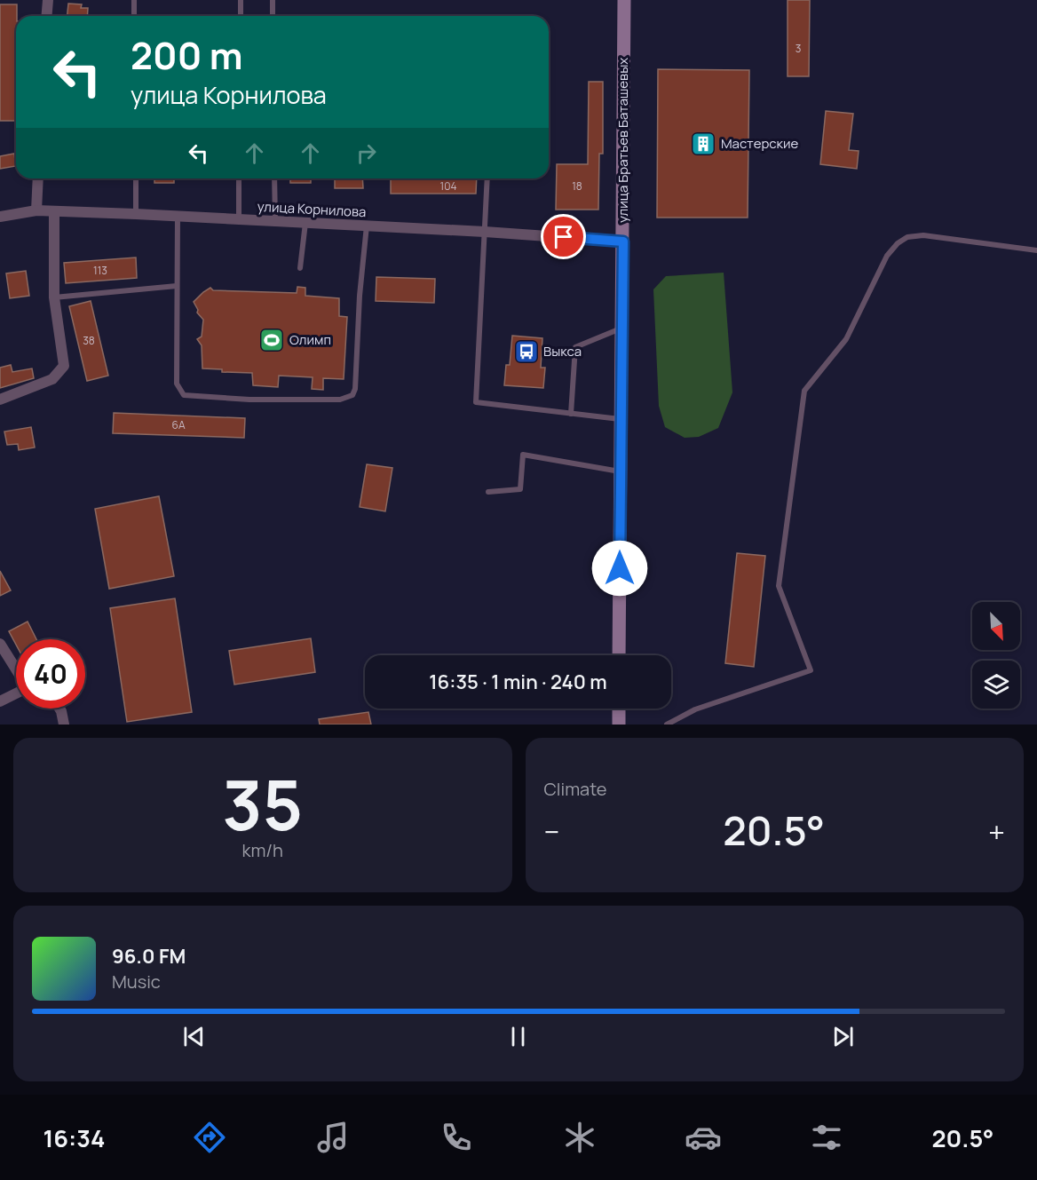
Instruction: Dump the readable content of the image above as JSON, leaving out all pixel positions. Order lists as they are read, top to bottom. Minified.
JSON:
{"streets":{"street":["улица Братьев Баташевых","улица Корнилова"]},"crossings":[["улица Братьев Баташевых","улица Корнилова"]],"places":{"building":["Мастерские"],"sports":["Олимп"],"bus stop":["Выкса"]},"house_numbers":["3","104","18","113","38","6А"],"north":"bottom right","page":{"turn":["200 m","улица Корнилова"],"limit":"40","trip":"16:35 · 1 min · 240 m","tile":[["35","km/h"],"Climate"],"heat":["−","20.5°","+"],"song":["96.0 FM","Music"],"tabs":["16:34","20.5°"]}}
